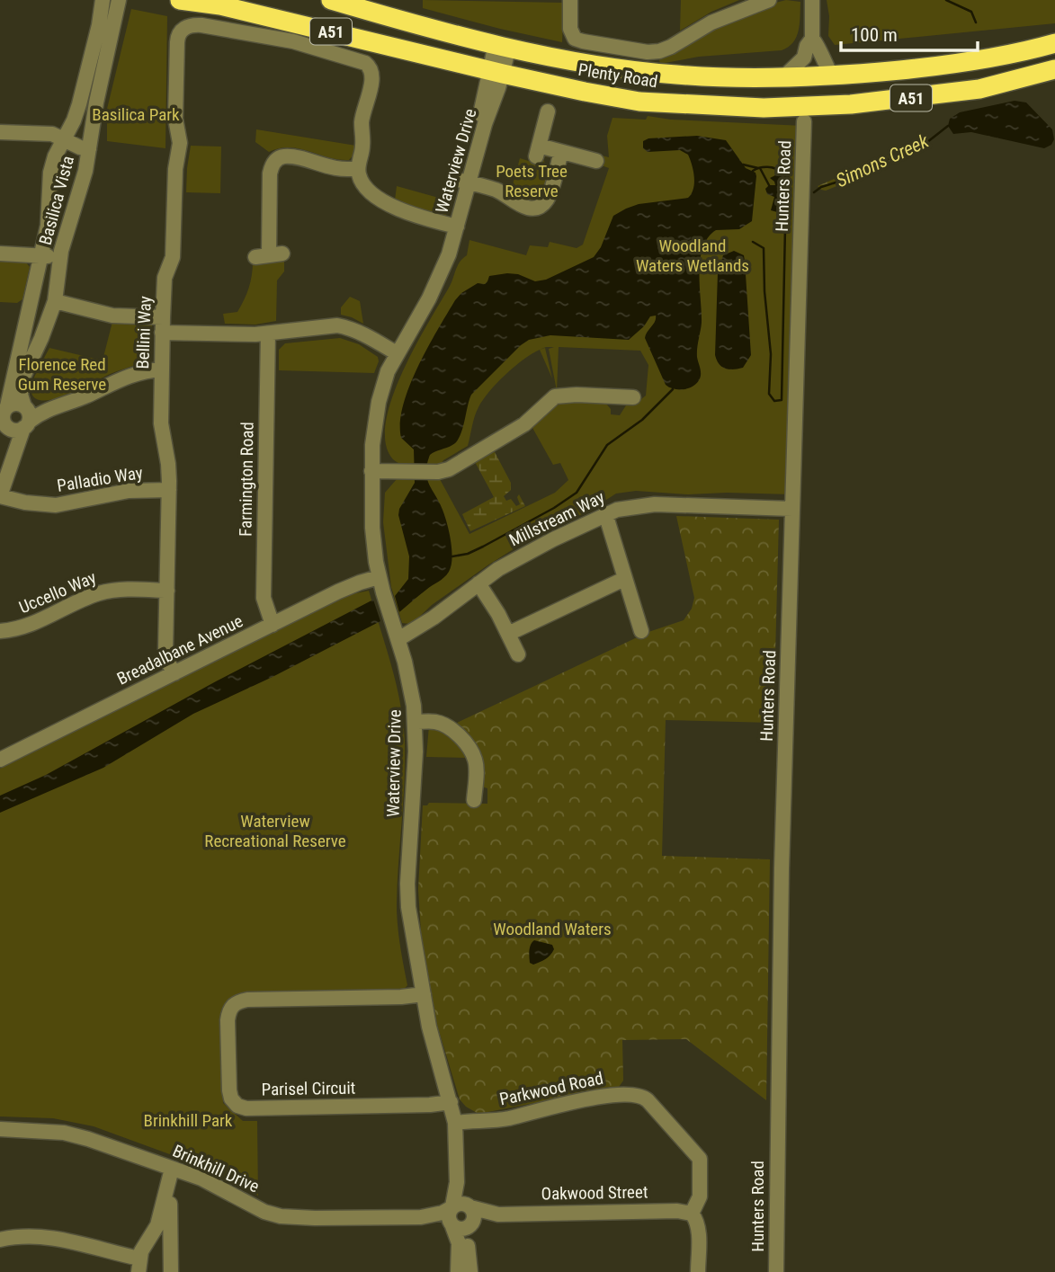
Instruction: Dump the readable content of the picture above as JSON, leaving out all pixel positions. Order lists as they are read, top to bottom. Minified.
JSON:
{"streets":{"highway":["A51","Plenty Road"],"street":["Waterview Drive","Hunters Road","Basilica Vista","Bellini Way","Palladio Way","Farmington Road","Millstream Way","Uccello Way","Breadalbane Avenue","Parisel Circuit","Parkwood Road","Brinkhill Drive","Oakwood Street"]},"crossings":[["Plenty Road","Waterview Drive"],["Waterview Drive","Millstream Way"],["Waterview Drive","Breadalbane Avenue"],["Waterview Drive","Parisel Circuit"],["Waterview Drive","Parkwood Road"],["Waterview Drive","Brinkhill Drive"],["Waterview Drive","Oakwood Street"],["Hunters Road","Millstream Way"],["Bellini Way","Palladio Way"],["Bellini Way","Uccello Way"],["Bellini Way","Breadalbane Avenue"],["Farmington Road","Breadalbane Avenue"],["Parkwood Road","Oakwood Street"],["Brinkhill Drive","Oakwood Street"]],"water":["Simons Creek"],"parks":["Basilica Park","Poets Tree Reserve","Woodland Waters Wetlands","Florence Red Gum Reserve","Waterview Recreational Reserve","Woodland Waters","Brinkhill Park"],"scale_bar":"100 m"}
